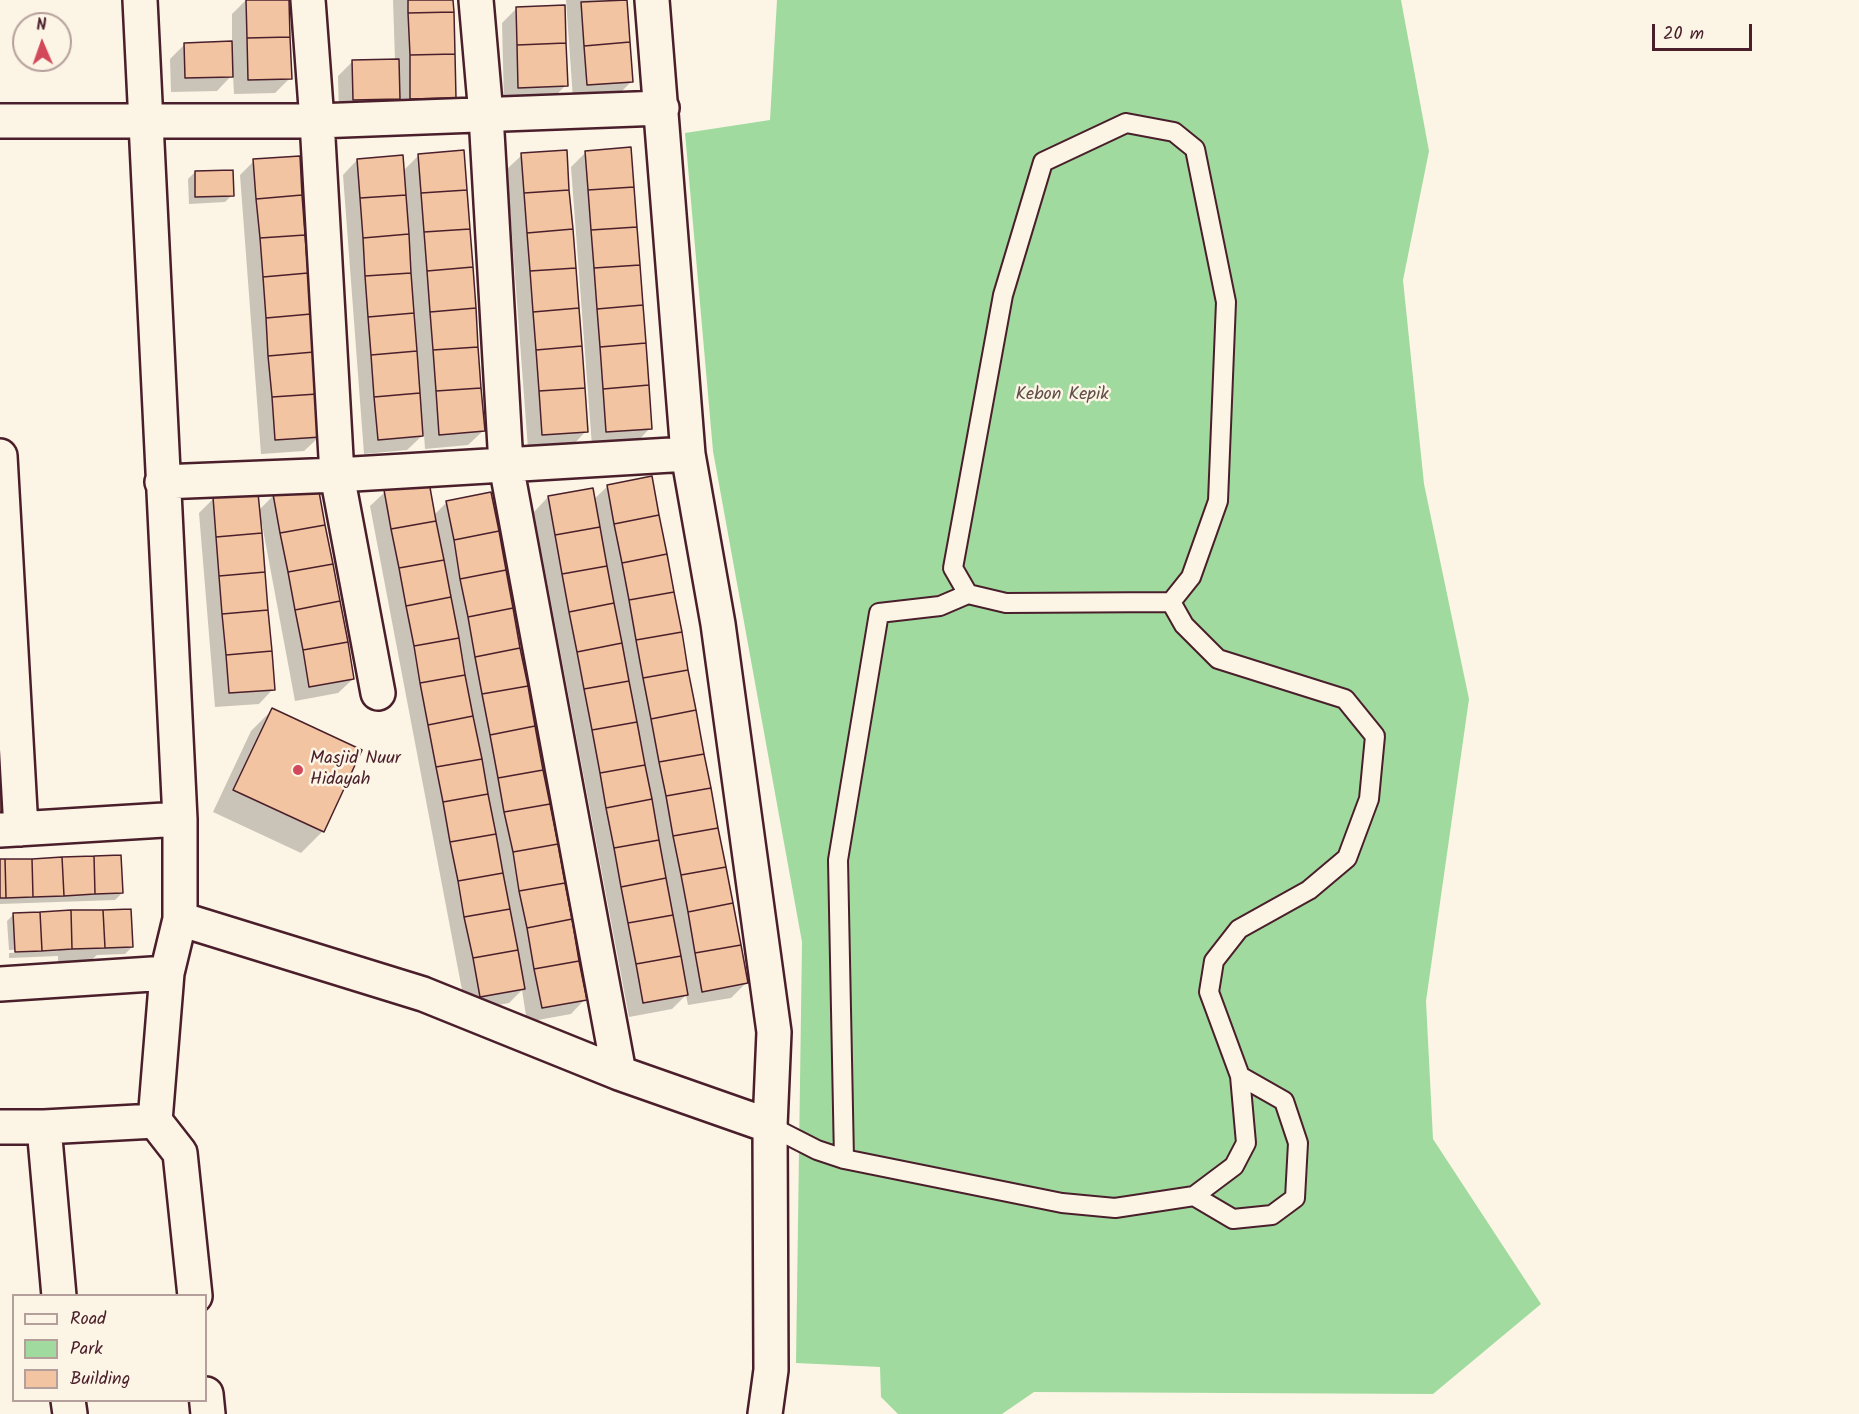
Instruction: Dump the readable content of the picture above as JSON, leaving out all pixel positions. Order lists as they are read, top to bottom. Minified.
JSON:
{"parks":["Kebon Kepik"],"places":["Masjid Nuur Hidayah"],"legend":["Road","Park","Building"],"scale_bar":"20 m","north":"top"}
